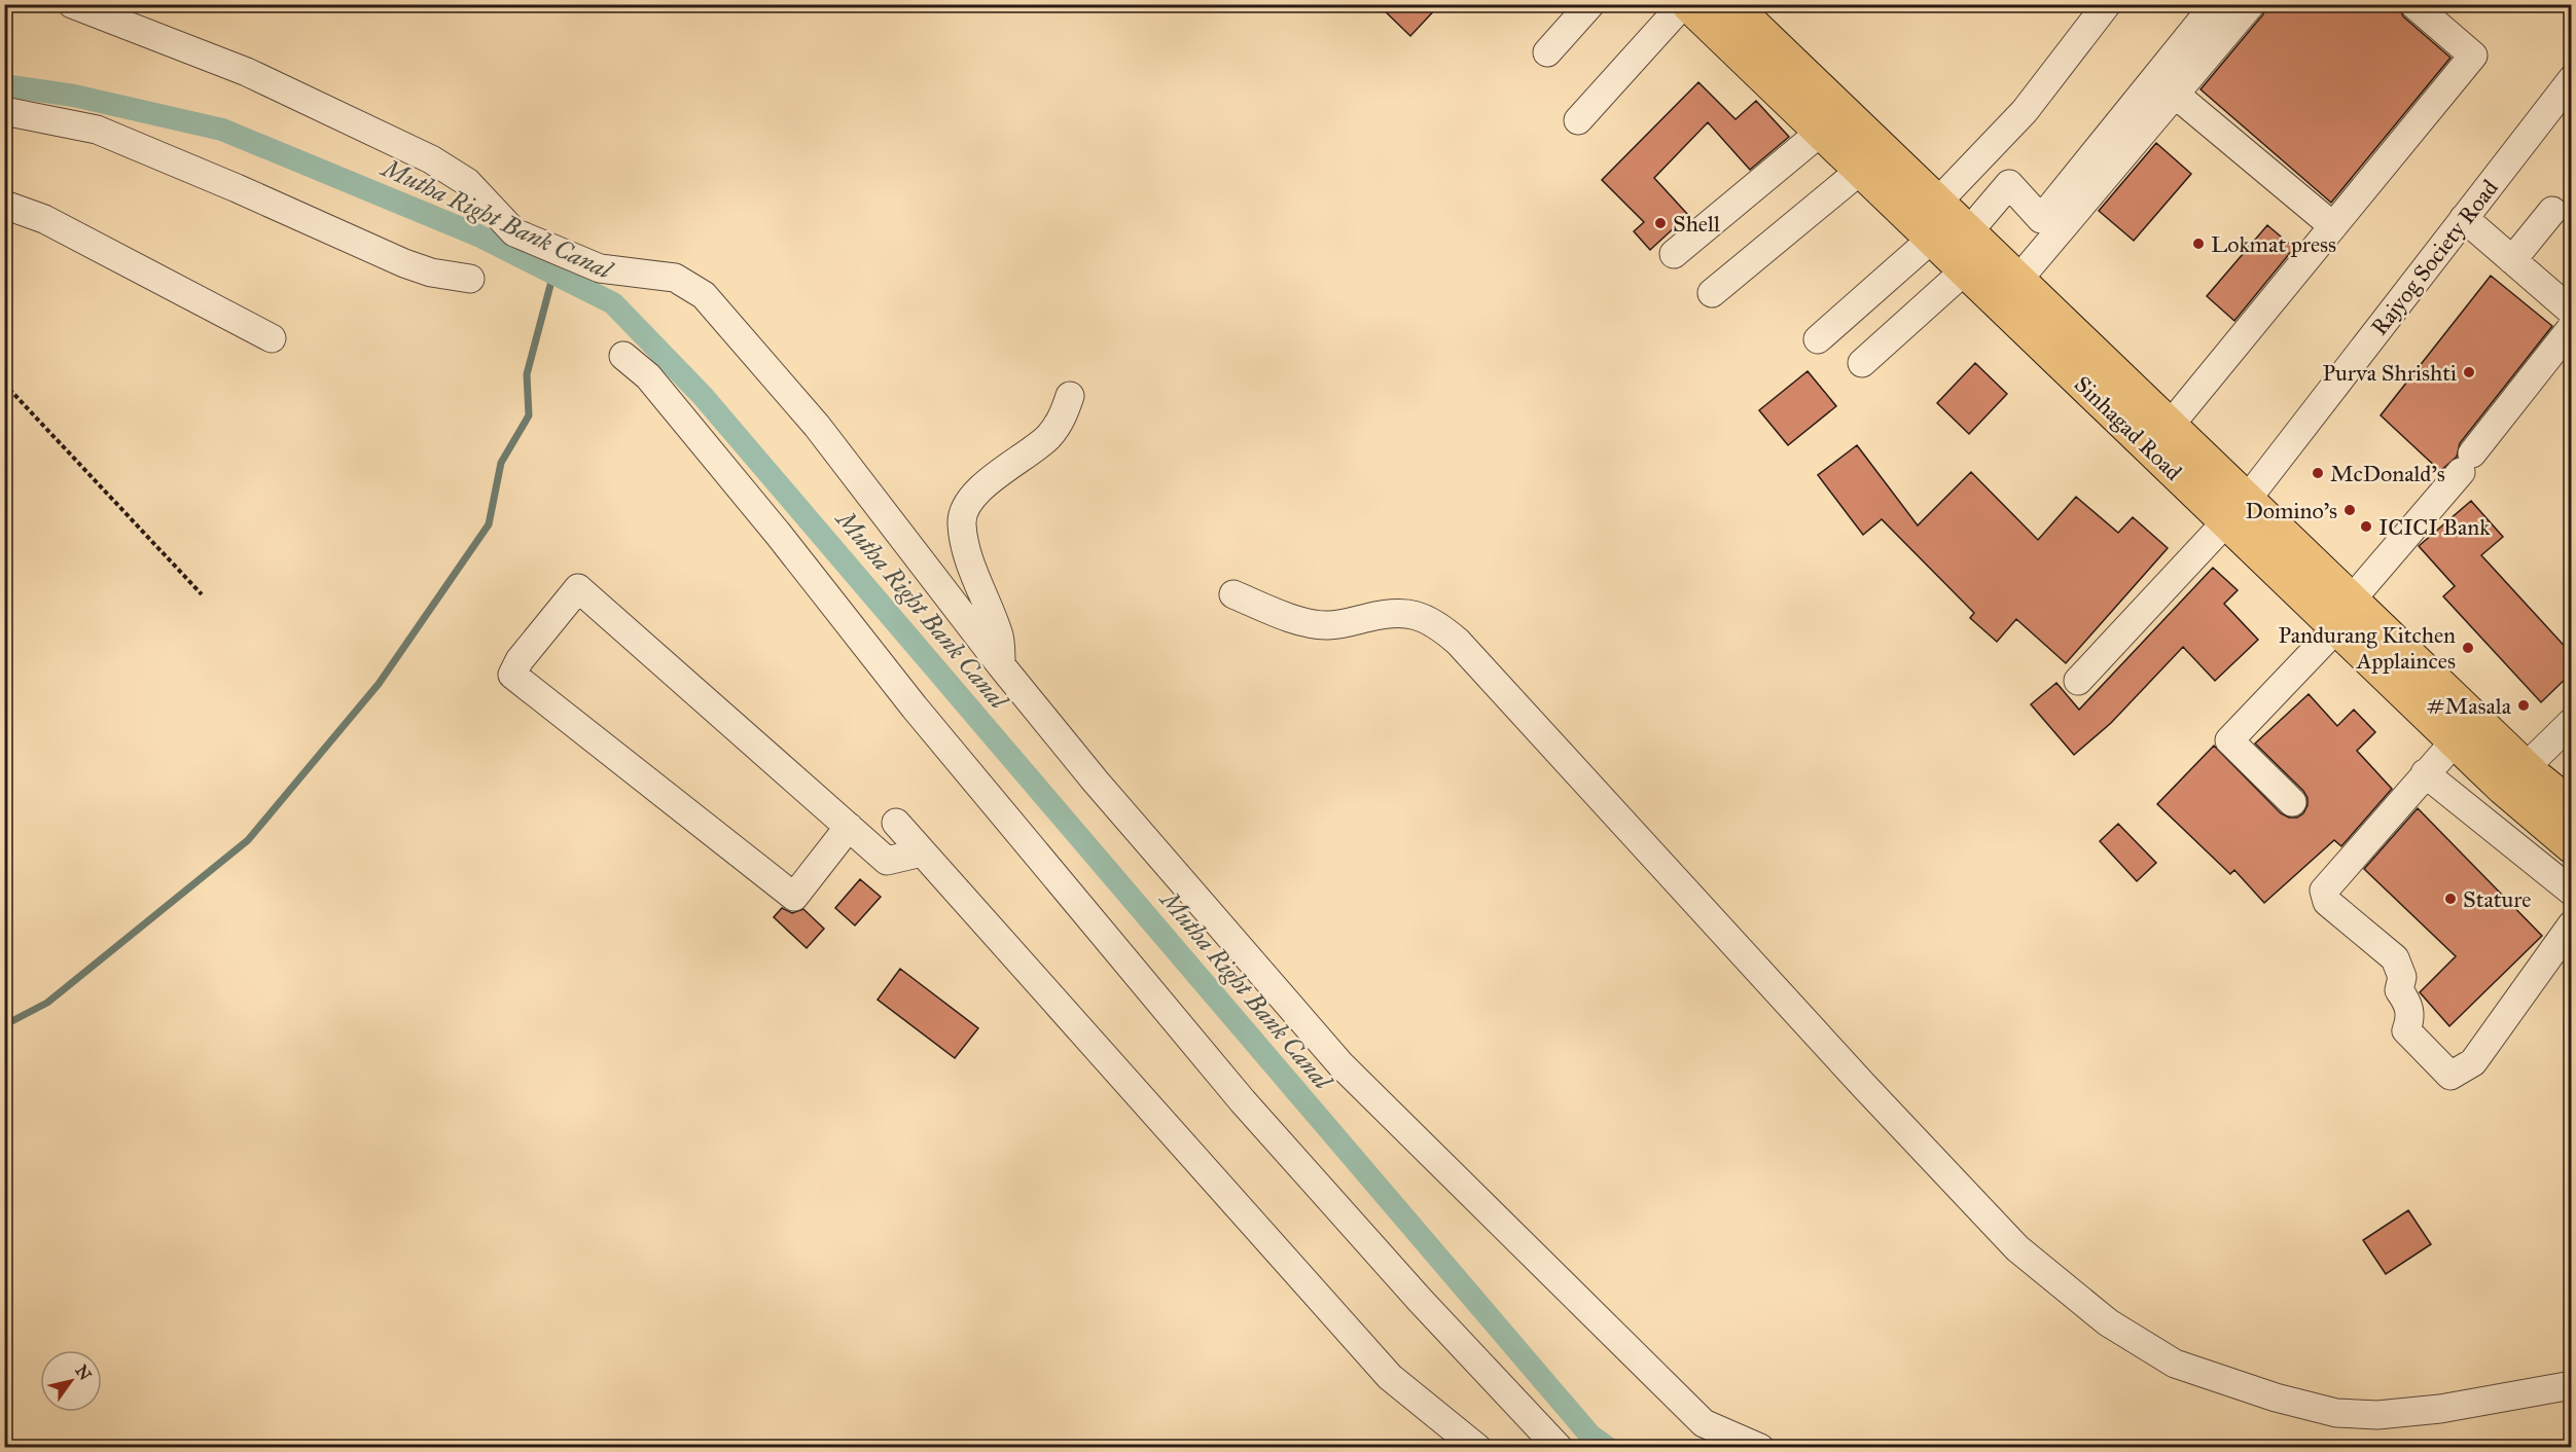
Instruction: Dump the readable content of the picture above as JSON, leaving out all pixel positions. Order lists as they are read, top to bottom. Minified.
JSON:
{"streets":{"main road":["Sinhagad Road"],"street":["Rajyog Society Road"]},"crossings":[["Rajyog Society Road","Sinhagad Road"]],"water":["Mutha Right Bank Canal"],"places":["Shell","Lokmat press","Purva Shrishti","McDonald's","Domino's","ICICI Bank","Pandurang Kitchen Applainces","#Masala","Stature"],"north":"top right"}
